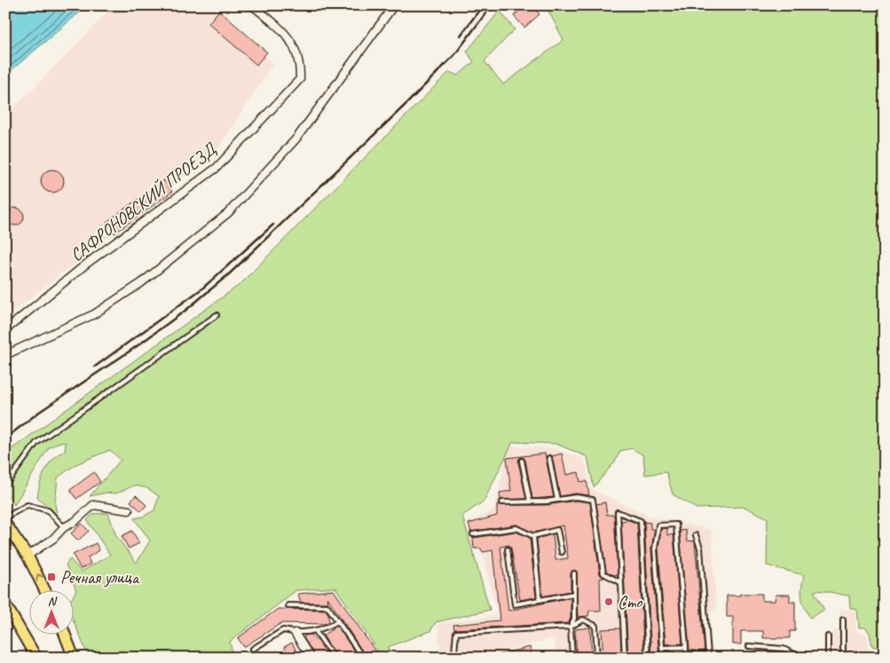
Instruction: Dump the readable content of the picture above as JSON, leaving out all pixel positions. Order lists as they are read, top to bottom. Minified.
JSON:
{"streets":{"street":["САФРОНОВСКИЙ ПРОЕЗД"]},"places":{"transit":["Речная улица"],"other":["Сто"]},"north":"top"}
